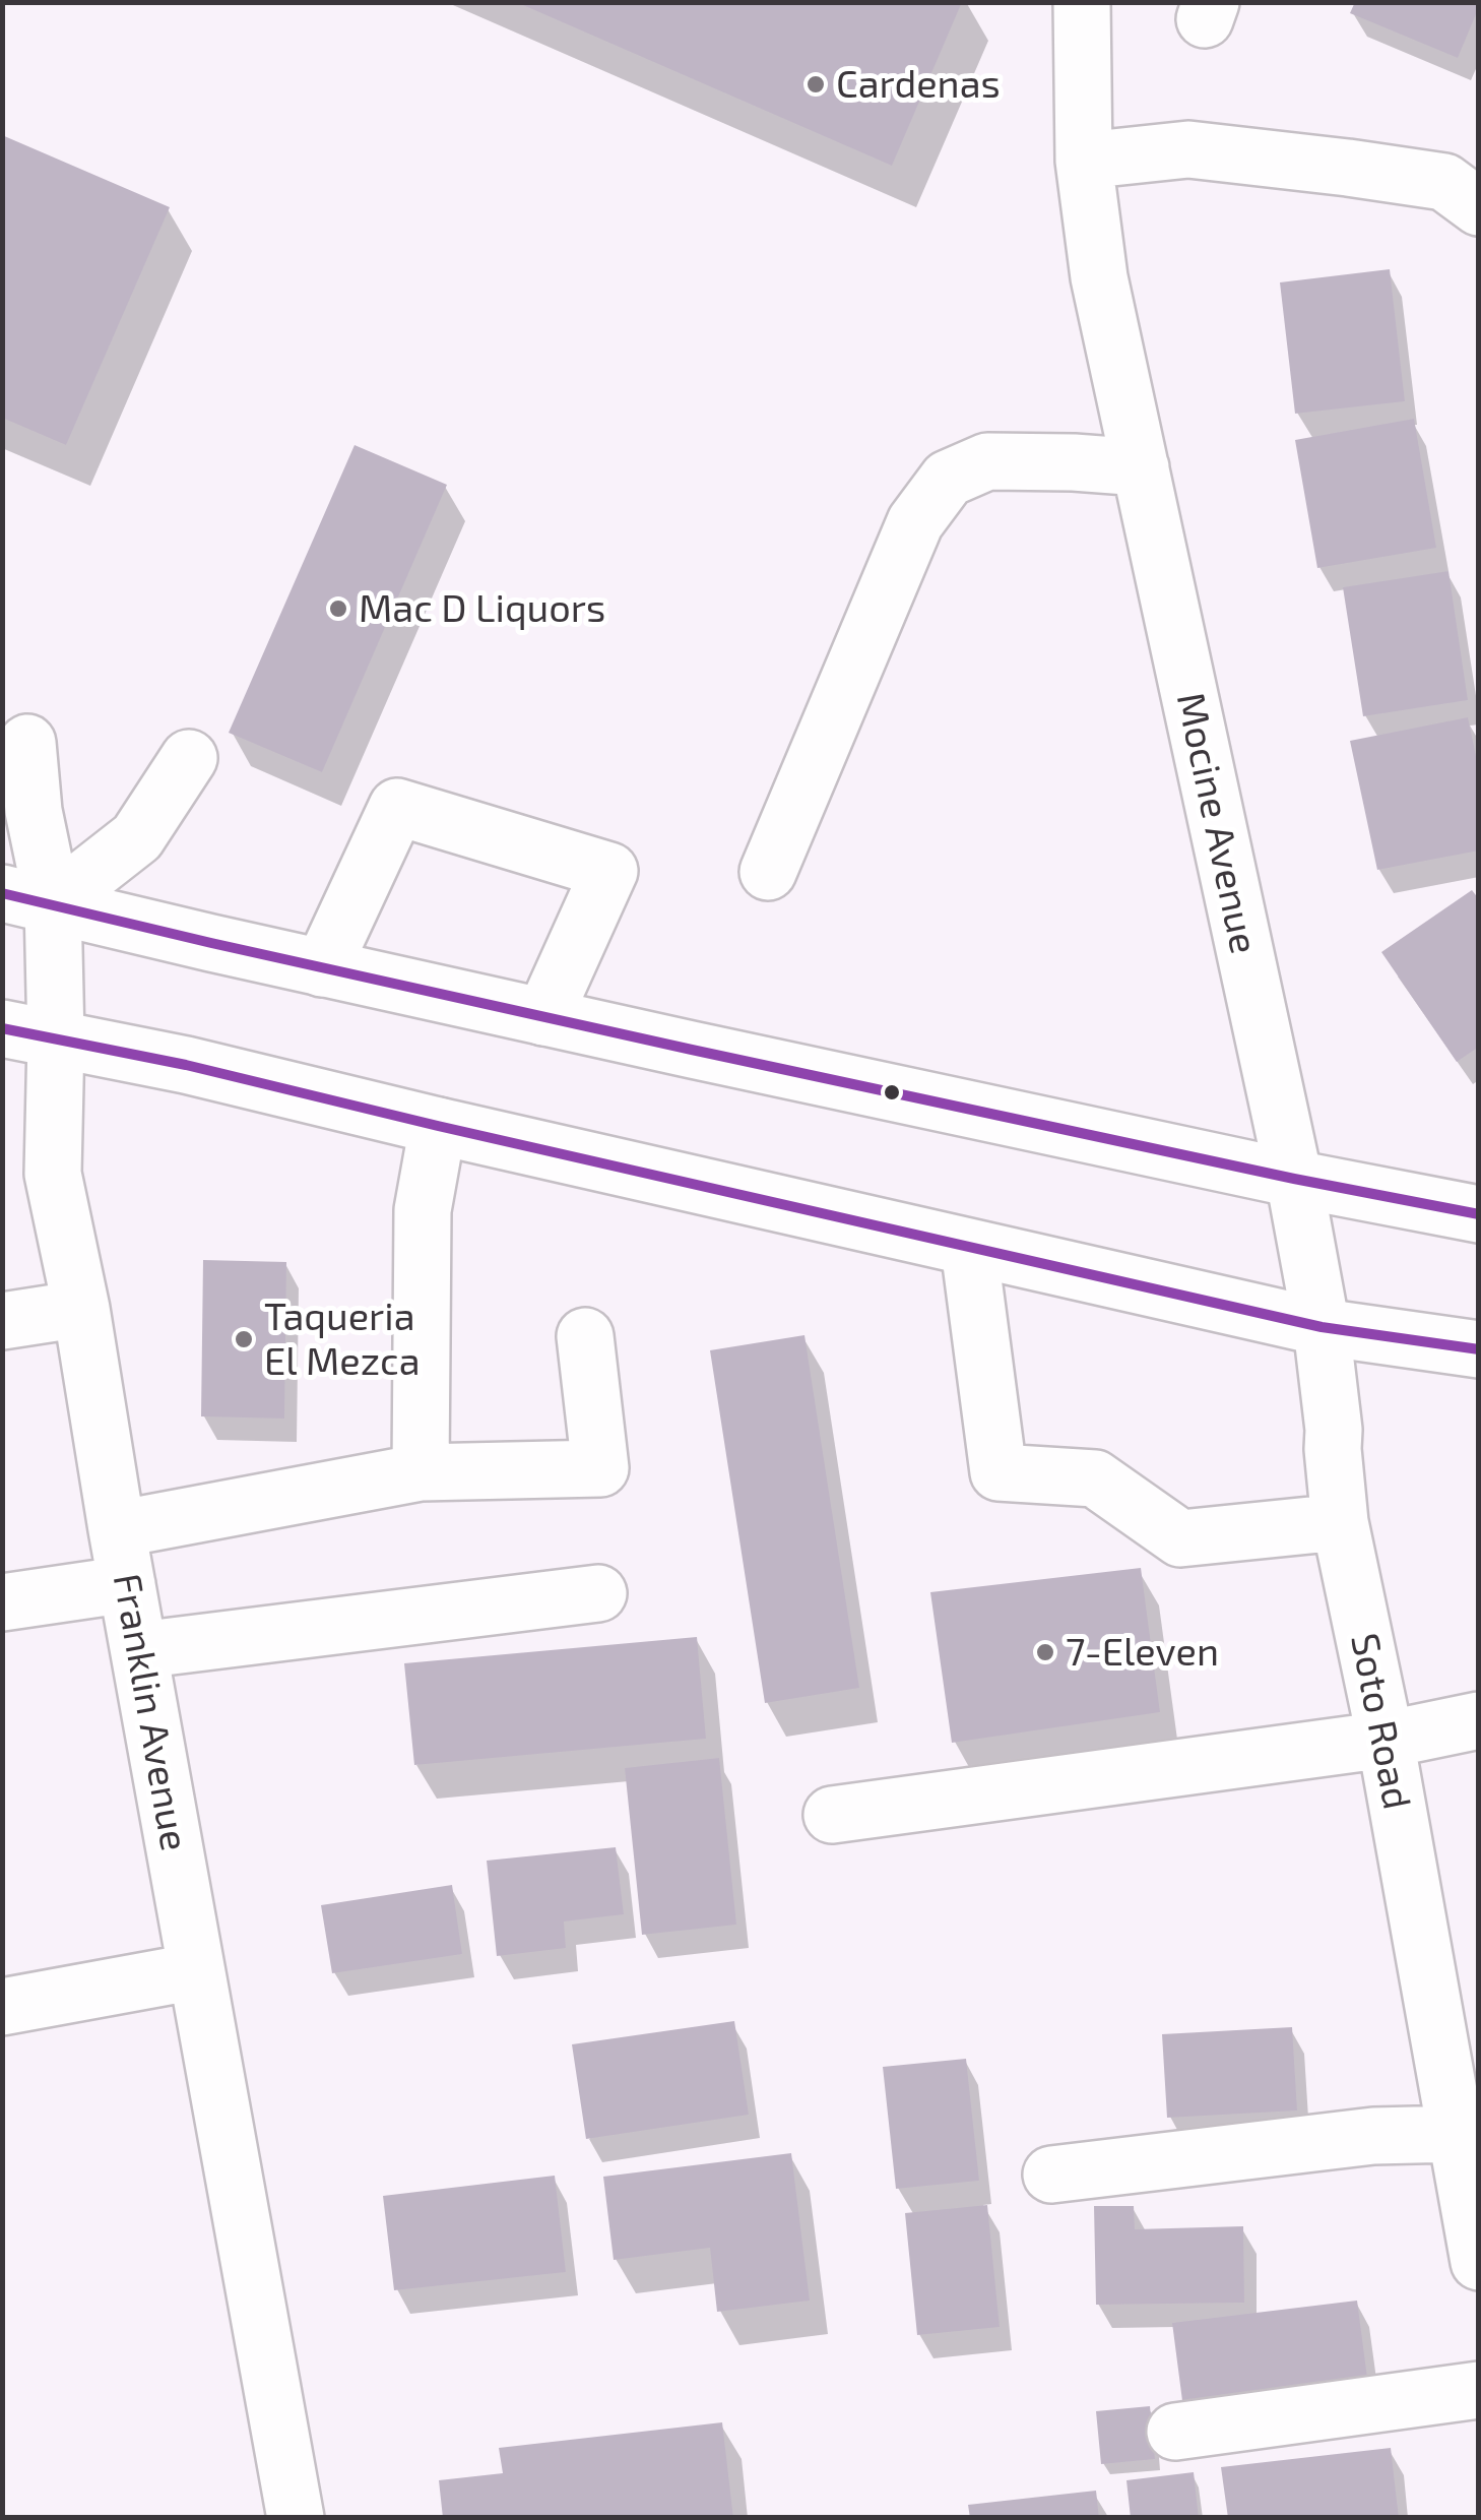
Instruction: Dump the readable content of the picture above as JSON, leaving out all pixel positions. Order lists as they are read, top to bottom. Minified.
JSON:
{"streets":{"street":["Mocine Avenue","Franklin Avenue","Soto Road"]},"crossings":[["Mocine Avenue","Soto Road"]],"places":["Cardenas","Mac D Liquors","Taqueria El Mezca","7-Eleven"]}
